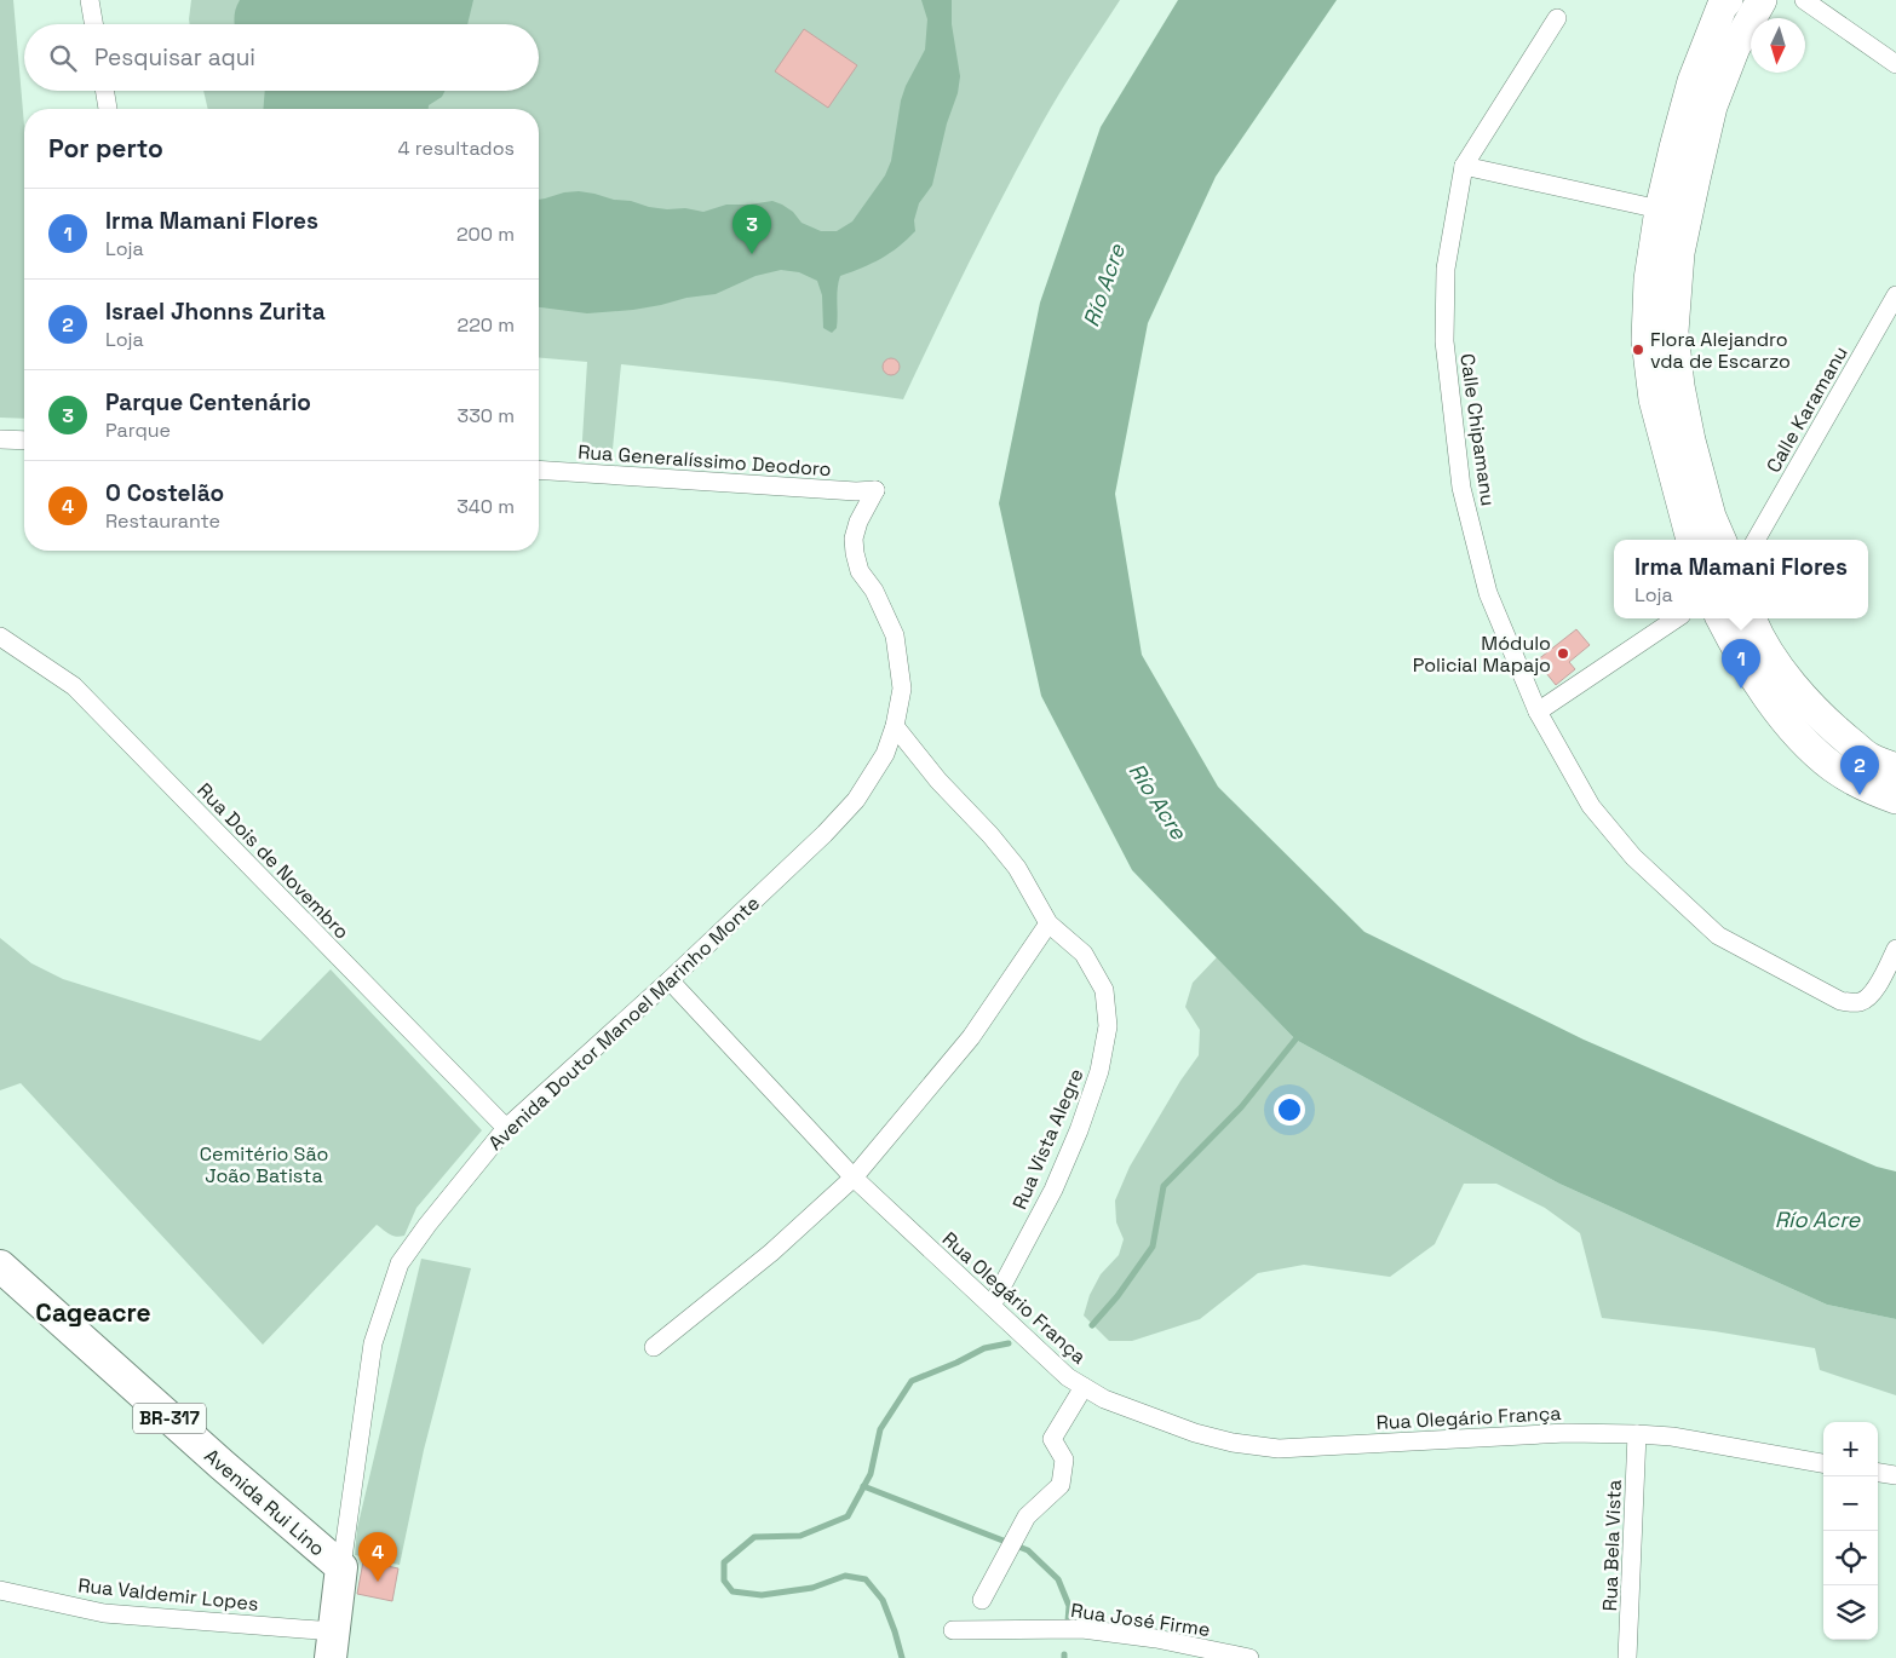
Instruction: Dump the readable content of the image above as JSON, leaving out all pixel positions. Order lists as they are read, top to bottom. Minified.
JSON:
{"streets":{"highway":["Avenida Doutor Manoel Marinho Monte","BR-317","Avenida Rui Lino"],"street":["Calle Karamanu","Calle Chipamanu","Rua Generalíssimo Deodoro","Rua Dois de Novembro","Rua Vista Alegre","Rua Olegário França","Rua Bela Vista","Rua Valdemir Lopes","Rua José Firme"]},"crossings":[["Rua Generalíssimo Deodoro","Avenida Doutor Manoel Marinho Monte"],["Rua Dois de Novembro","Avenida Doutor Manoel Marinho Monte"],["Avenida Doutor Manoel Marinho Monte","Rua Vista Alegre"],["Avenida Doutor Manoel Marinho Monte","Rua Olegário França"],["Avenida Doutor Manoel Marinho Monte","Avenida Rui Lino"],["Avenida Doutor Manoel Marinho Monte","Rua Valdemir Lopes"],["Rua Vista Alegre","Rua Olegário França"],["Rua Olegário França","Rua Bela Vista"]],"districts":["Cageacre"],"water":["Río Acre"],"parks":["Cemitério São João Batista"],"places":["Flora Alejandro vda de Escarzo","Módulo Policial Mapajo"],"north":"bottom","page":{"search":"Pesquisar aqui","heading":["Por perto","4 resultados"],"list":[{"mark":"1","name":"Irma Mamani Flores","note":"Loja","value":"200 m"},{"mark":"2","name":"Israel Jhonns Zurita","note":"Loja","value":"220 m"},{"mark":"3","name":"Parque Centenário","note":"Parque","value":"330 m"},{"mark":"4","name":"O Costelão","note":"Restaurante","value":"340 m"}],"pins":["3","1","2","4"],"popup":["Irma Mamani Flores","Loja"],"map_buttons":["+","−"]}}
